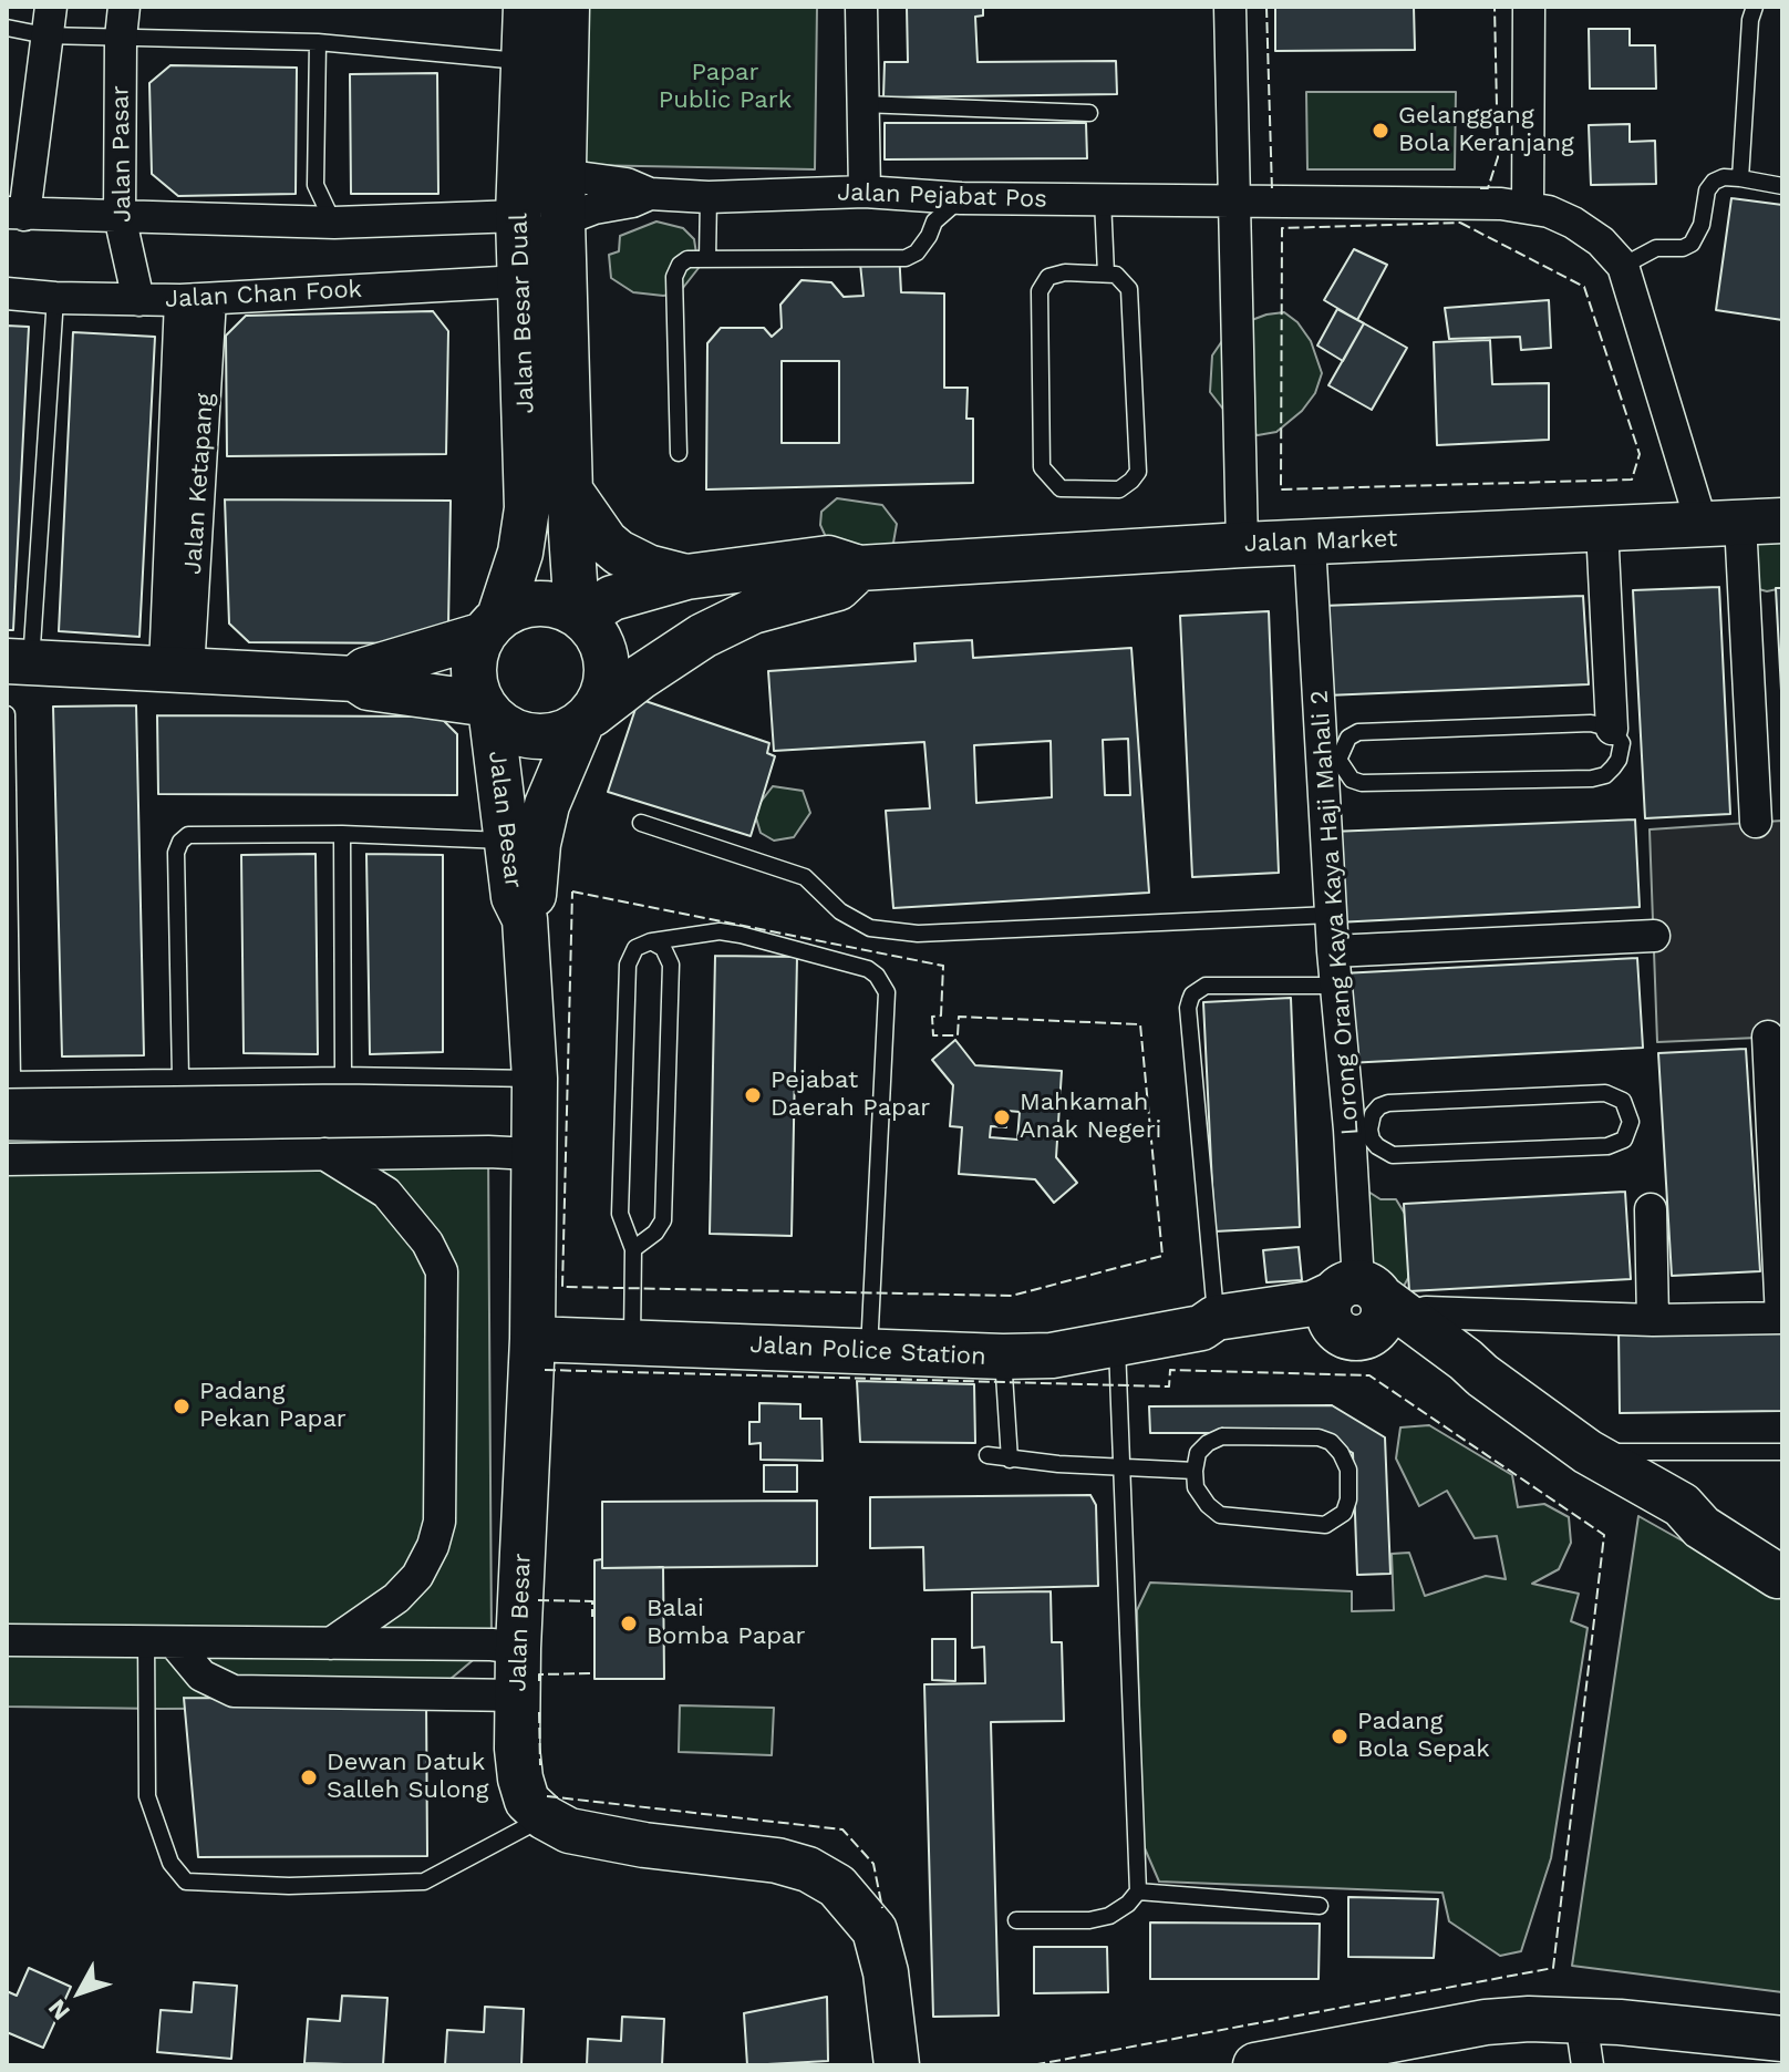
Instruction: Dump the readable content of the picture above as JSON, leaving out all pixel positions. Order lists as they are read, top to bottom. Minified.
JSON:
{"streets":{"main road":["Jalan Besar Dual","Jalan Market","Jalan Besar","Jalan Police Station"],"street":["Jalan Pasar","Jalan Pejabat Pos","Jalan Chan Fook","Jalan Ketapang","Lorong Orang Kaya Kaya Haji Mahali 2"]},"crossings":[["Jalan Pasar","Jalan Chan Fook"],["Jalan Pejabat Pos","Jalan Besar Dual"],["Jalan Chan Fook","Jalan Besar Dual"],["Jalan Chan Fook","Jalan Ketapang"],["Jalan Besar Dual","Jalan Market"],["Jalan Besar Dual","Jalan Besar"],["Jalan Market","Jalan Besar"],["Jalan Market","Lorong Orang Kaya Kaya Haji Mahali 2"],["Jalan Besar","Jalan Police Station"],["Lorong Orang Kaya Kaya Haji Mahali 2","Jalan Police Station"]],"parks":["Papar Public Park"],"places":["Gelanggang Bola Keranjang","Pejabat Daerah Papar","Mahkamah Anak Negeri","Padang Pekan Papar","Balai Bomba Papar","Padang Bola Sepak","Dewan Datuk Salleh Sulong"],"north":"bottom left"}
